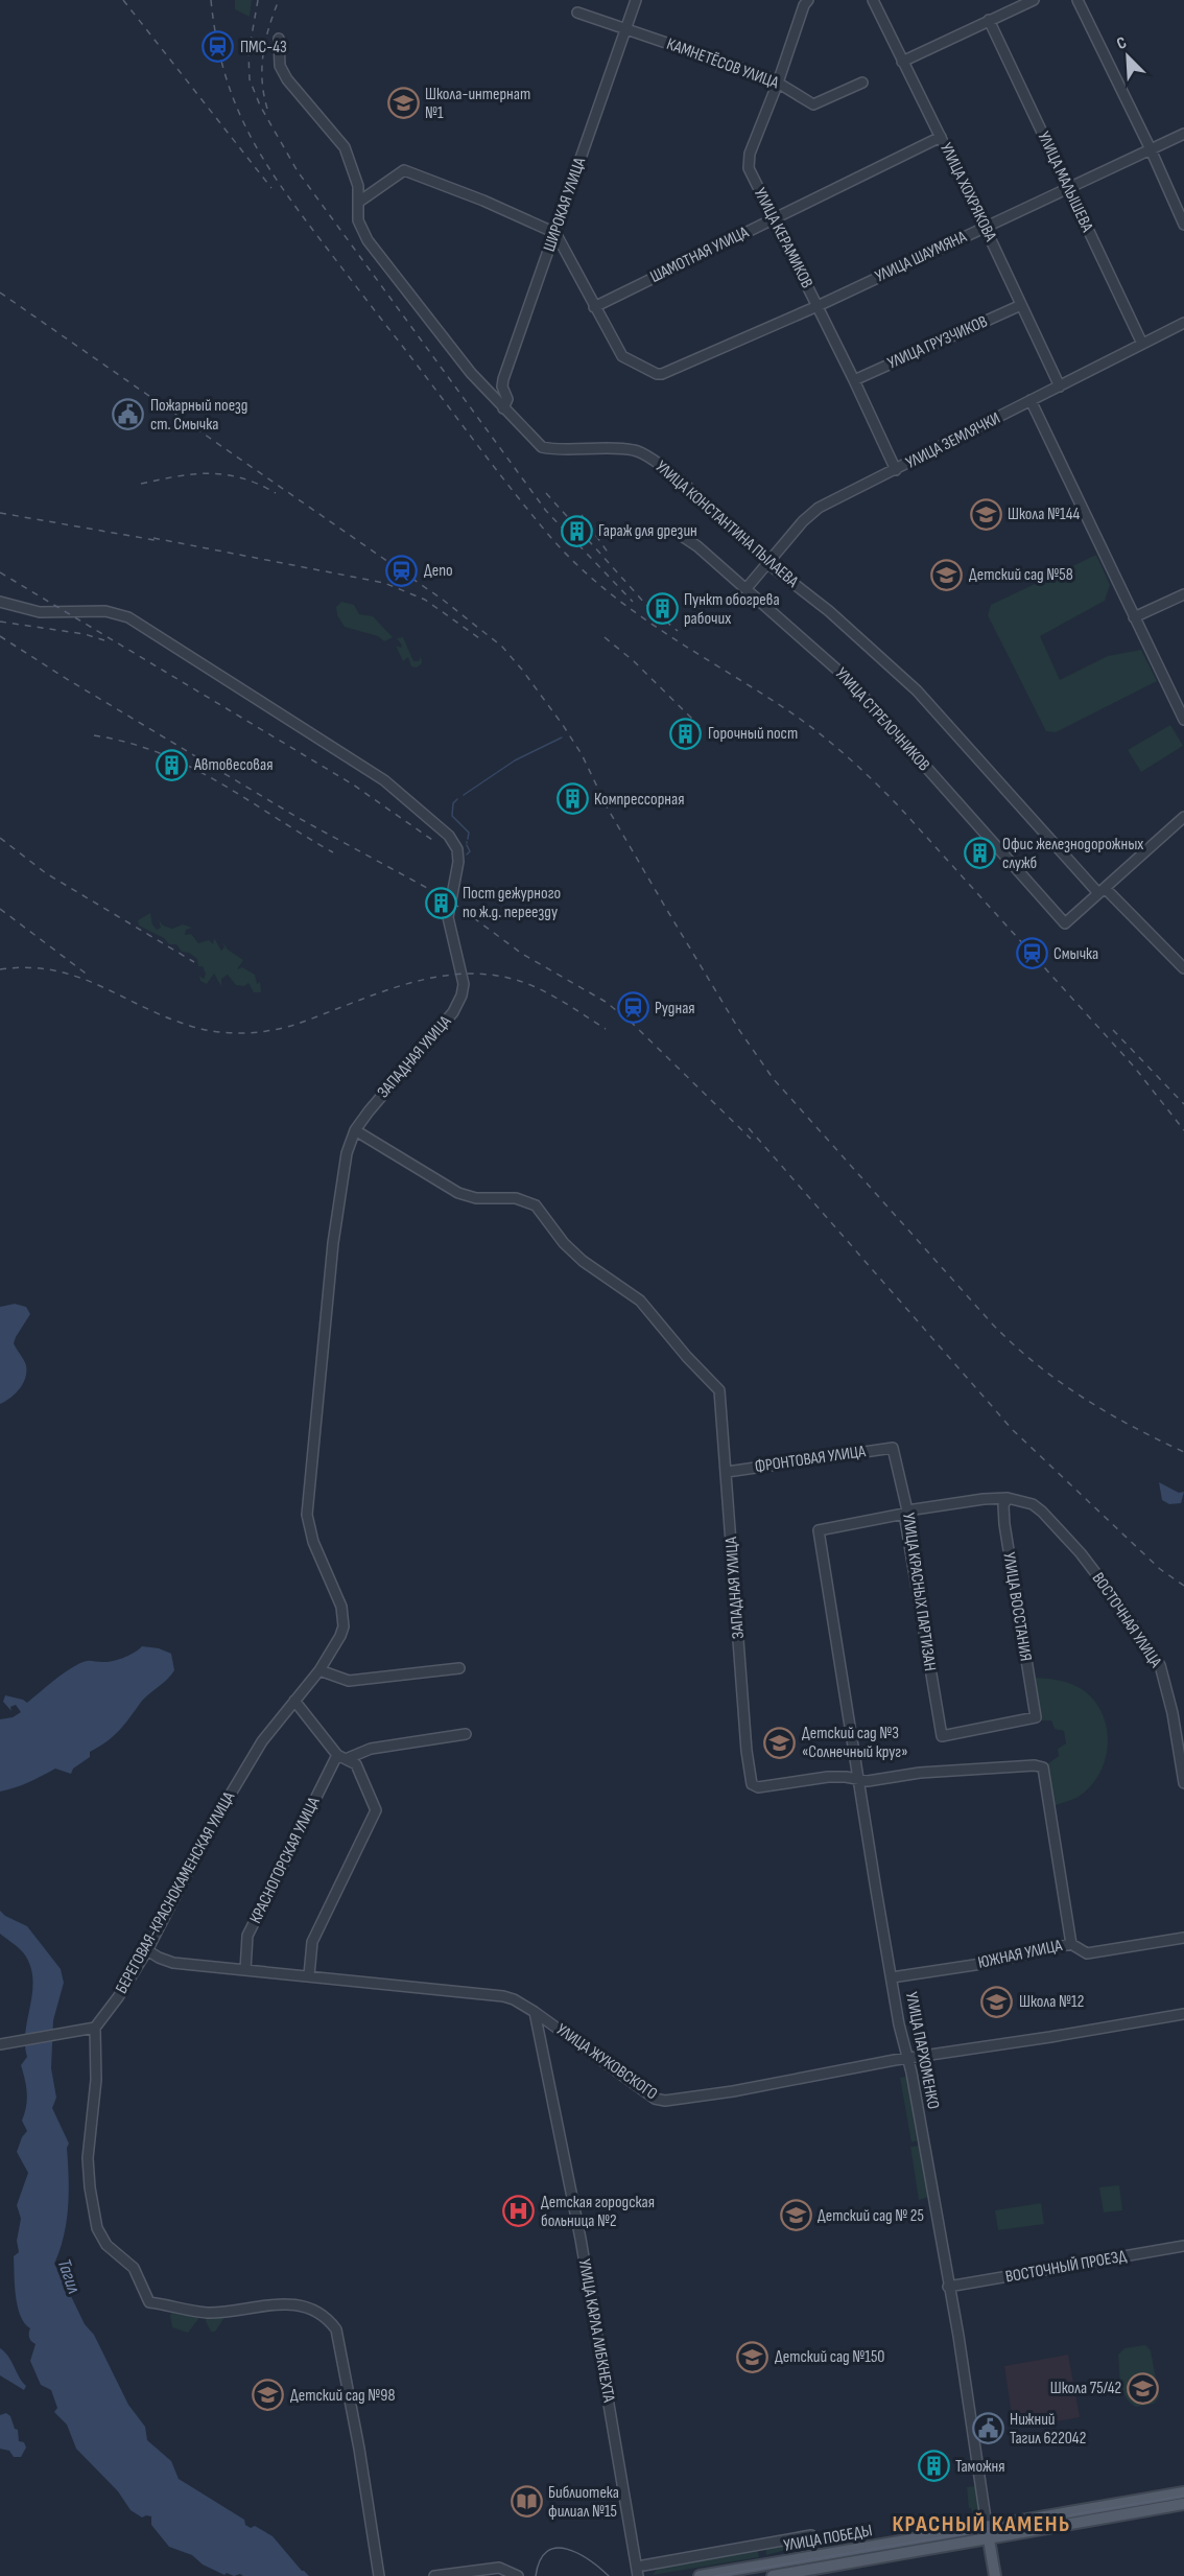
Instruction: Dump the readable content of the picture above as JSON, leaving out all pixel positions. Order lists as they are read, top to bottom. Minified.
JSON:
{"streets":{"main road":["УЛИЦА ПАРХОМЕНКО","УЛИЦА ПОБЕДЫ"],"street":["КАМНЕТЁСОВ УЛИЦА","УЛИЦА МАЛЫШЕВА","УЛИЦА ХОХРЯКОВА","ШИРОКАЯ УЛИЦА","УЛИЦА КЕРАМИКОВ","ШАМОТНАЯ УЛИЦА","УЛИЦА ШАУМЯНА","УЛИЦА ГРУЗЧИКОВ","УЛИЦА ЗЕМЛЯЧКИ","УЛИЦА КОНСТАНТИНА ПЫЛАЕВА","УЛИЦА СТРЕЛОЧНИКОВ","ЗАПАДНАЯ УЛИЦА","ФРОНТОВАЯ УЛИЦА","УЛИЦА КРАСНЫХ ПАРТИЗАН","УЛИЦА ВОССТАНИЯ","ВОСТОЧНАЯ УЛИЦА","КРАСНОГОРСКАЯ УЛИЦА","БЕРЕГОВАЯ-КРАСНОКАМЕНСКАЯ УЛИЦА","ЮЖНАЯ УЛИЦА","УЛИЦА ЖУКОВСКОГО","ВОСТОЧНЫЙ ПРОЕЗД","УЛИЦА КАРЛА ЛИБКНЕХТА"]},"crossings":[["КАМНЕТЁСОВ УЛИЦА","ШИРОКАЯ УЛИЦА"],["КАМНЕТЁСОВ УЛИЦА","УЛИЦА КЕРАМИКОВ"],["УЛИЦА МАЛЫШЕВА","УЛИЦА ШАУМЯНА"],["УЛИЦА МАЛЫШЕВА","УЛИЦА ЗЕМЛЯЧКИ"],["УЛИЦА ХОХРЯКОВА","ШАМОТНАЯ УЛИЦА"],["УЛИЦА ХОХРЯКОВА","УЛИЦА ШАУМЯНА"],["УЛИЦА ХОХРЯКОВА","УЛИЦА ГРУЗЧИКОВ"],["УЛИЦА ХОХРЯКОВА","УЛИЦА ЗЕМЛЯЧКИ"],["ШИРОКАЯ УЛИЦА","УЛИЦА КОНСТАНТИНА ПЫЛАЕВА"],["УЛИЦА КЕРАМИКОВ","ШАМОТНАЯ УЛИЦА"],["УЛИЦА КЕРАМИКОВ","УЛИЦА ШАУМЯНА"],["УЛИЦА КЕРАМИКОВ","УЛИЦА ГРУЗЧИКОВ"],["УЛИЦА КЕРАМИКОВ","УЛИЦА ЗЕМЛЯЧКИ"],["ШАМОТНАЯ УЛИЦА","УЛИЦА ШАУМЯНА"],["УЛИЦА ЗЕМЛЯЧКИ","УЛИЦА КОНСТАНТИНА ПЫЛАЕВА"],["УЛИЦА ЗЕМЛЯЧКИ","УЛИЦА СТРЕЛОЧНИКОВ"],["УЛИЦА КОНСТАНТИНА ПЫЛАЕВА","УЛИЦА СТРЕЛОЧНИКОВ"],["ЗАПАДНАЯ УЛИЦА","ФРОНТОВАЯ УЛИЦА"],["ЗАПАДНАЯ УЛИЦА","БЕРЕГОВАЯ-КРАСНОКАМЕНСКАЯ УЛИЦА"],["ЗАПАДНАЯ УЛИЦА","УЛИЦА ПАРХОМЕНКО"],["ФРОНТОВАЯ УЛИЦА","УЛИЦА КРАСНЫХ ПАРТИЗАН"],["УЛИЦА КРАСНЫХ ПАРТИЗАН","УЛИЦА ВОССТАНИЯ"],["УЛИЦА КРАСНЫХ ПАРТИЗАН","УЛИЦА ПАРХОМЕНКО"],["УЛИЦА ВОССТАНИЯ","ВОСТОЧНАЯ УЛИЦА"],["КРАСНОГОРСКАЯ УЛИЦА","УЛИЦА ЖУКОВСКОГО"],["БЕРЕГОВАЯ-КРАСНОКАМЕНСКАЯ УЛИЦА","УЛИЦА ЖУКОВСКОГО"],["ЮЖНАЯ УЛИЦА","УЛИЦА ПАРХОМЕНКО"],["УЛИЦА ПАРХОМЕНКО","УЛИЦА ЖУКОВСКОГО"],["УЛИЦА ПАРХОМЕНКО","ВОСТОЧНЫЙ ПРОЕЗД"],["УЛИЦА ПАРХОМЕНКО","УЛИЦА ПОБЕДЫ"],["УЛИЦА ЖУКОВСКОГО","УЛИЦА КАРЛА ЛИБКНЕХТА"]],"districts":["КРАСНЫЙ КАМЕНЬ"],"water":["Тагил"],"places":{"station":["ПМС-43","Депо","Смычка","Рудная"],"school or university":["Школа-интернат №1","Школа №144","Детский сад №58","Детский сад №3 «Солнечный круг»","Школа №12","Детский сад № 25","Детский сад №150","Школа 75/42","Детский сад №98"],"public building":["Пожарный поезд ст. Смычка","Нижний Тагил 622042"],"building":["Гараж для дрезин","Пункт обогрева рабочих","Горочный пост","Автовесовая","Компрессорная","Офис железнодорожных служб","Пост дежурного по ж.д. переезду","Таможня"],"hospital":["Детская городская больница №2"],"library":["Библиотека филиал №15"]},"north":"top left"}
